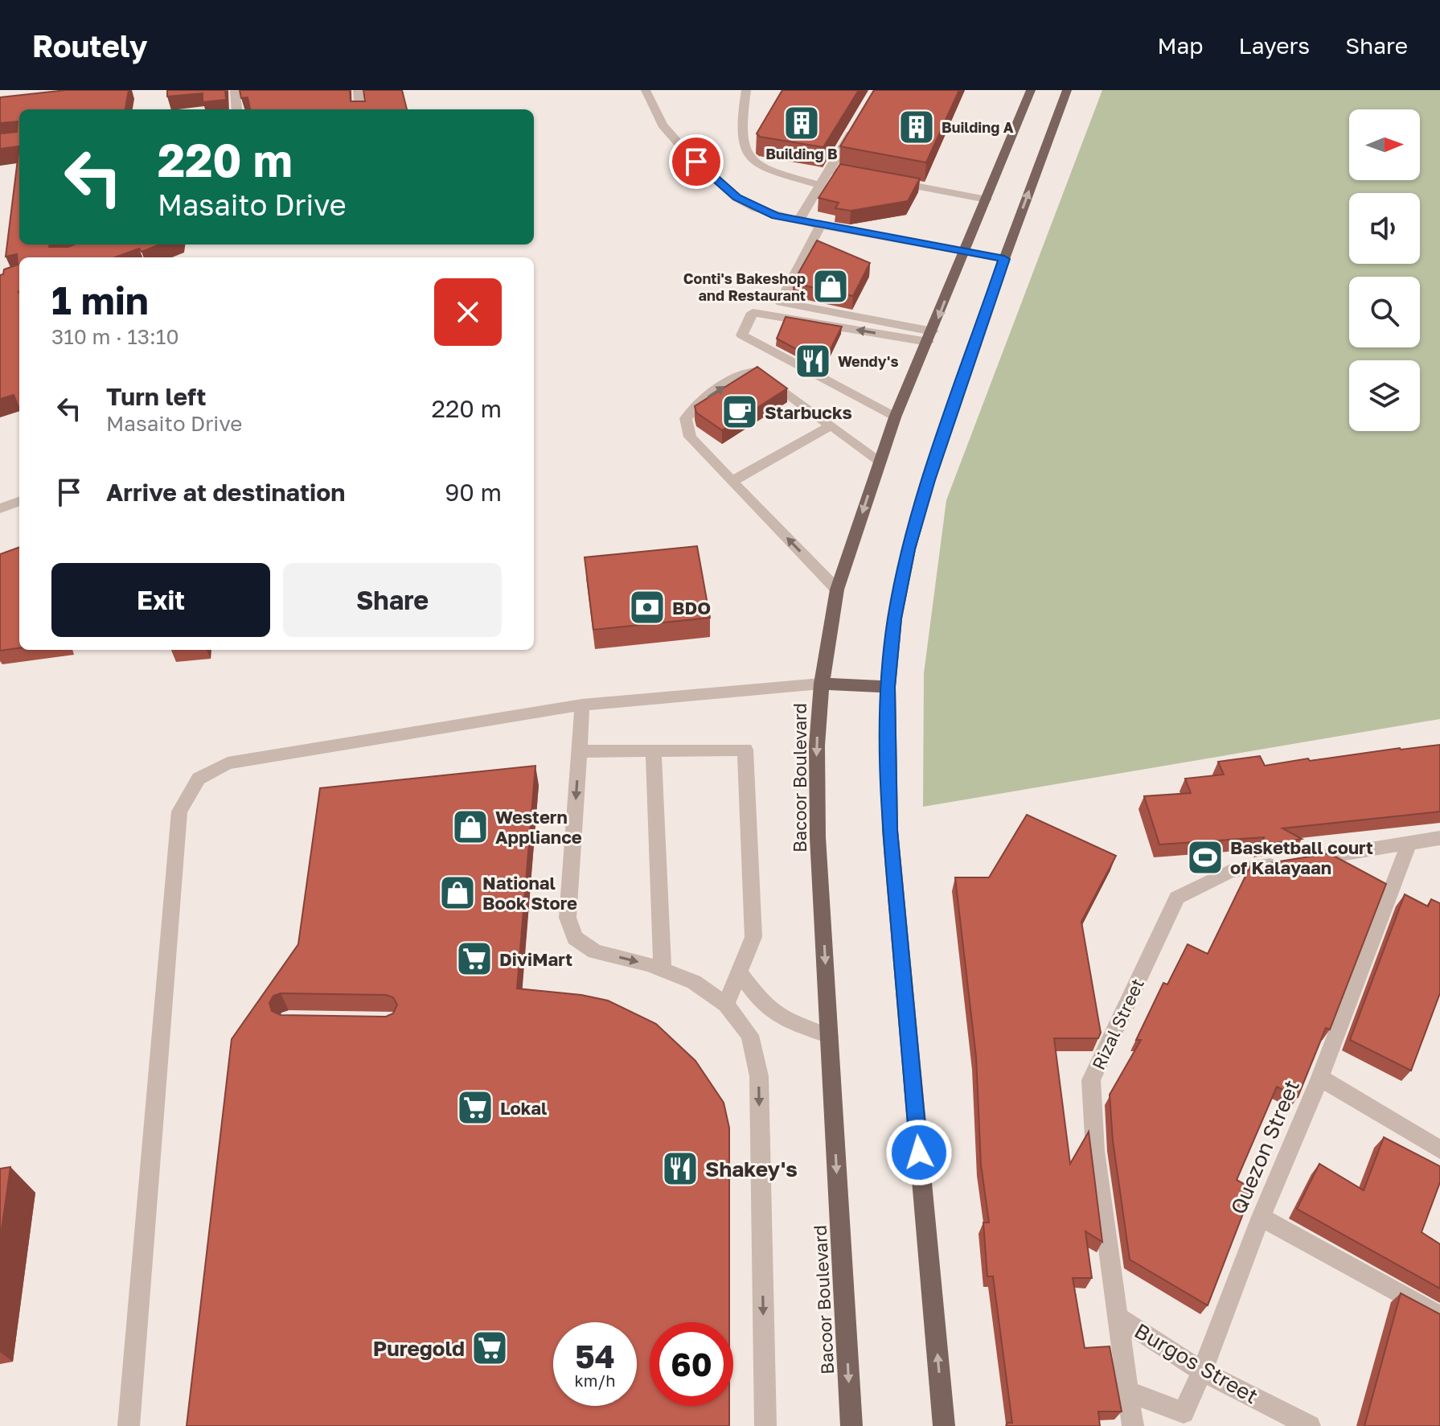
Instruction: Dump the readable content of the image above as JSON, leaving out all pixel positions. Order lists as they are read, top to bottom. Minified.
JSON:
{"streets":{"main road":["Bacoor Boulevard"],"street":["Rizal Street","Quezon Street","Burgos Street"]},"crossings":[["Rizal Street","Quezon Street"],["Rizal Street","Burgos Street"],["Quezon Street","Burgos Street"]],"places":{"building":["Building B","Building A"],"shop":["Conti's Bakeshop and Restaurant","Western Appliance","National Book Store"],"restaurant":["Wendy's","Shakey's"],"cafe":["Starbucks"],"bank":["BDO"],"sports":["Basketball court of Kalayaan"],"supermarket":["DiviMart","Lokal","Puregold"]},"north":"right","page":{"header":"Routely","nav":["Map","Layers","Share"],"turn":["220 m","Masaito Drive"],"heading":["1 min","310 m · 13:10"],"list":[{"name":"Turn left","note":"Masaito Drive","value":"220 m"},{"name":"Arrive at destination","value":"90 m"}],"buttons":["Exit","Share"],"speed":"54 km/h","limit":"60"}}
